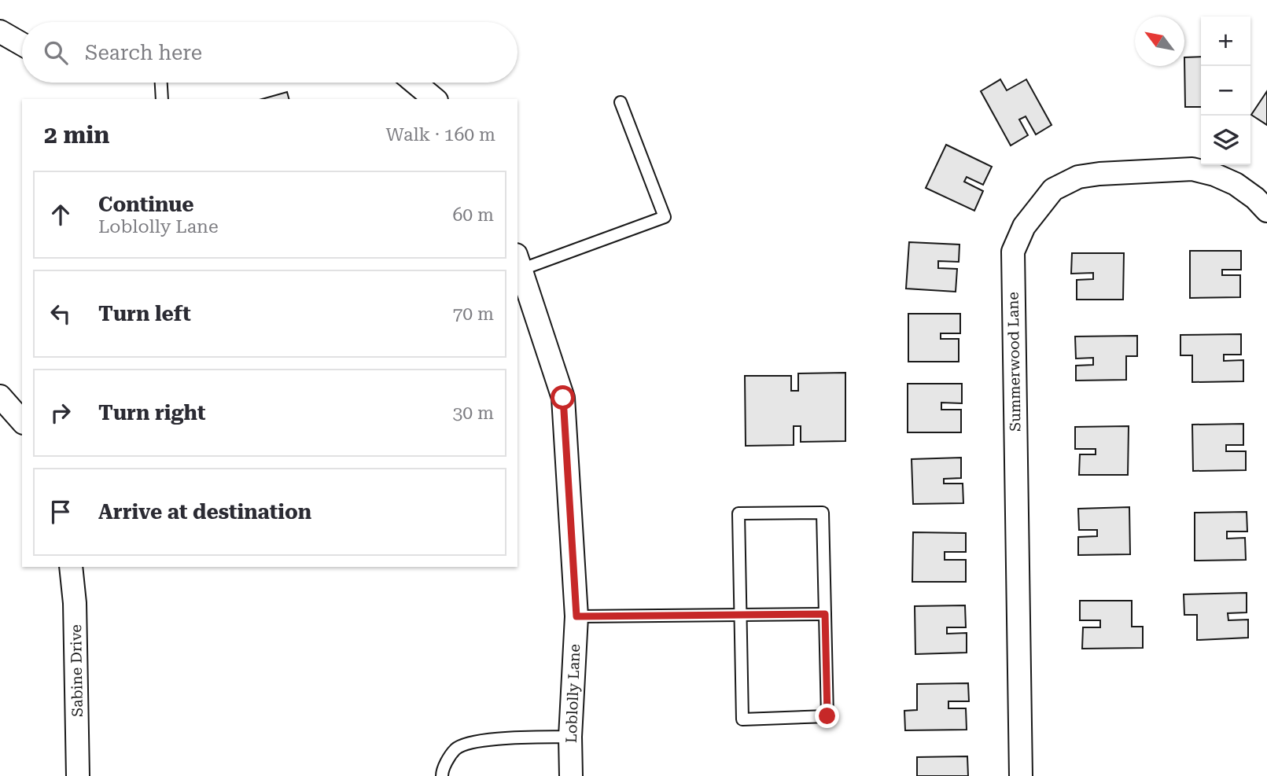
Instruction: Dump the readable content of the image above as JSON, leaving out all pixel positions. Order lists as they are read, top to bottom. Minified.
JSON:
{"streets":{"street":["Summerwood Lane","Sabine Drive","Loblolly Lane"]},"north":"top left","page":{"map_buttons":["+","−"],"search":"Search here","heading":["2 min","Walk · 160 m"],"list":[["Continue","Loblolly Lane","60 m"],["Turn left","70 m"],["Turn right","30 m"],"Arrive at destination"]}}
